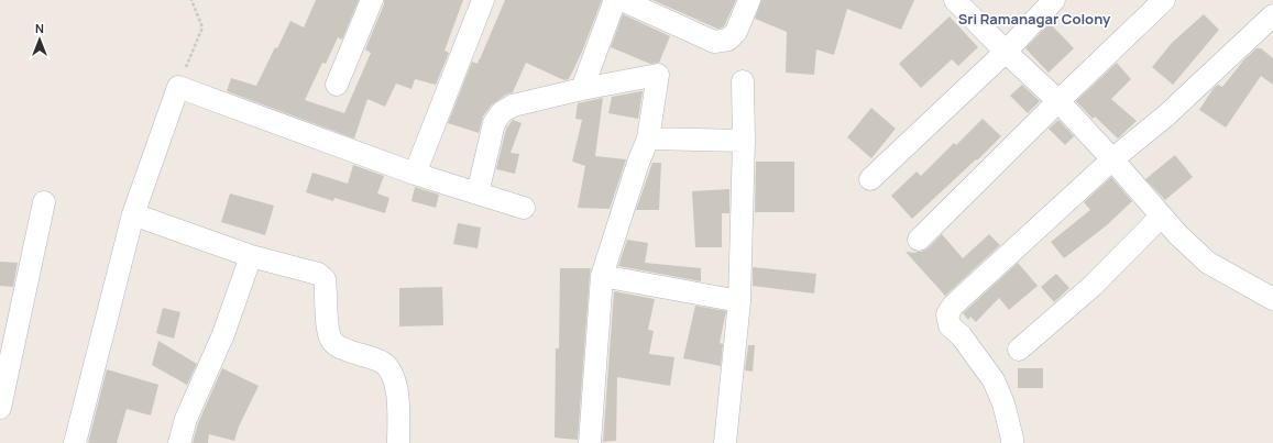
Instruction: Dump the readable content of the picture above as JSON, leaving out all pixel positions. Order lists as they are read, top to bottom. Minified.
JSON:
{"districts":["Sri Ramanagar Colony"],"north":"top"}
